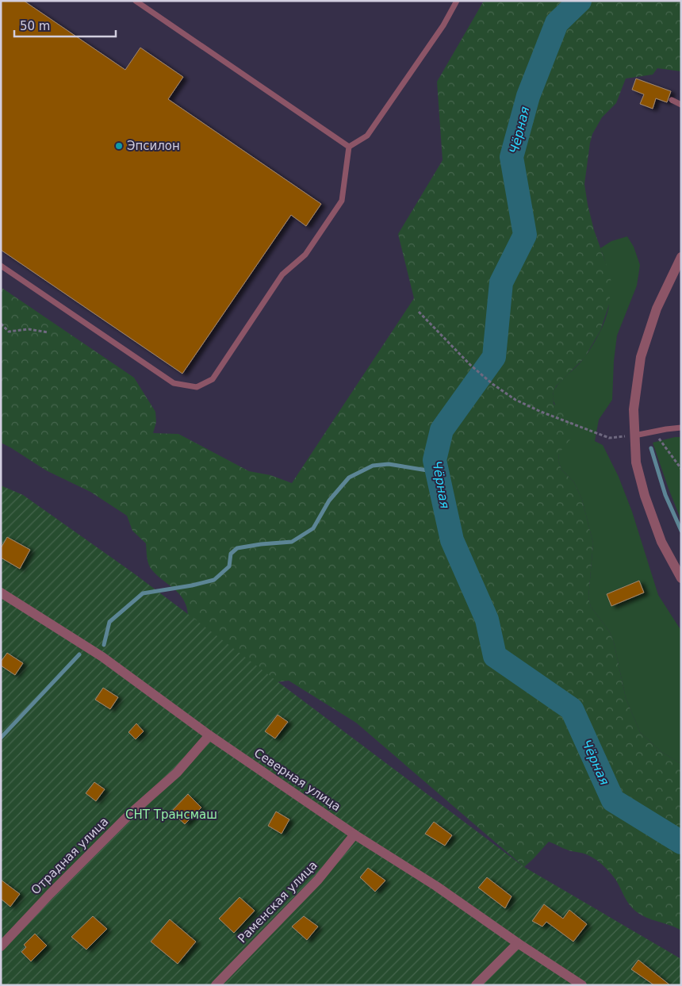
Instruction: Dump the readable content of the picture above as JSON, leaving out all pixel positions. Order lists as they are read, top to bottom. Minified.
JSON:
{"streets":{"street":["Северная улица","Отрадная улица","Раменская улица"]},"crossings":[["Северная улица","Отрадная улица"],["Северная улица","Раменская улица"]],"water":["Чёрная"],"parks":["СНТ Трансмаш"],"places":["Эпсилон"],"scale_bar":"50 m"}
